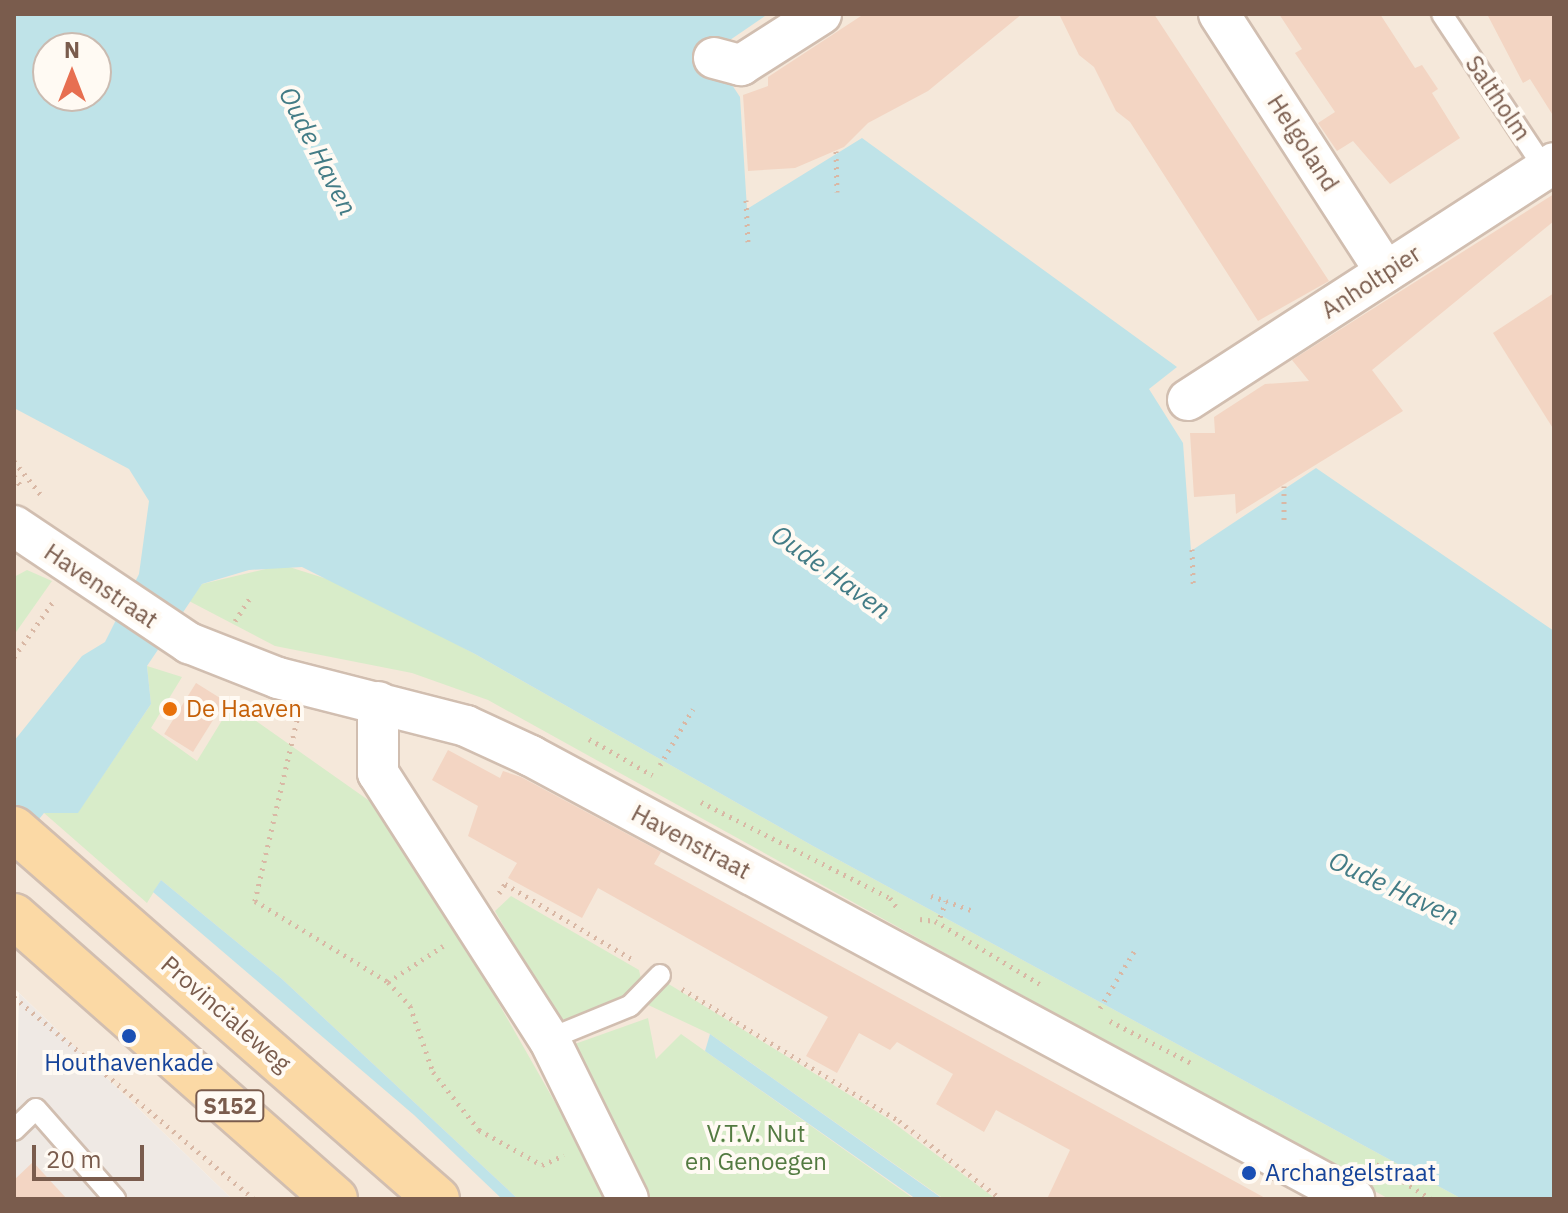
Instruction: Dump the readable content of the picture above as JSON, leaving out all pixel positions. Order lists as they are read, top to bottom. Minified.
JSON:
{"streets":{"main road":["Provincialeweg","S152"],"street":["Helgoland","Anholtpier","Havenstraat"],"lane":["Saltholm"]},"crossings":[["Saltholm","Anholtpier"],["Helgoland","Anholtpier"]],"water":["Oude Haven"],"parks":["V.T.V. Nut en Genoegen"],"places":["De Haaven","Houthavenkade","Archangelstraat"],"scale_bar":"20 m","north":"top"}
